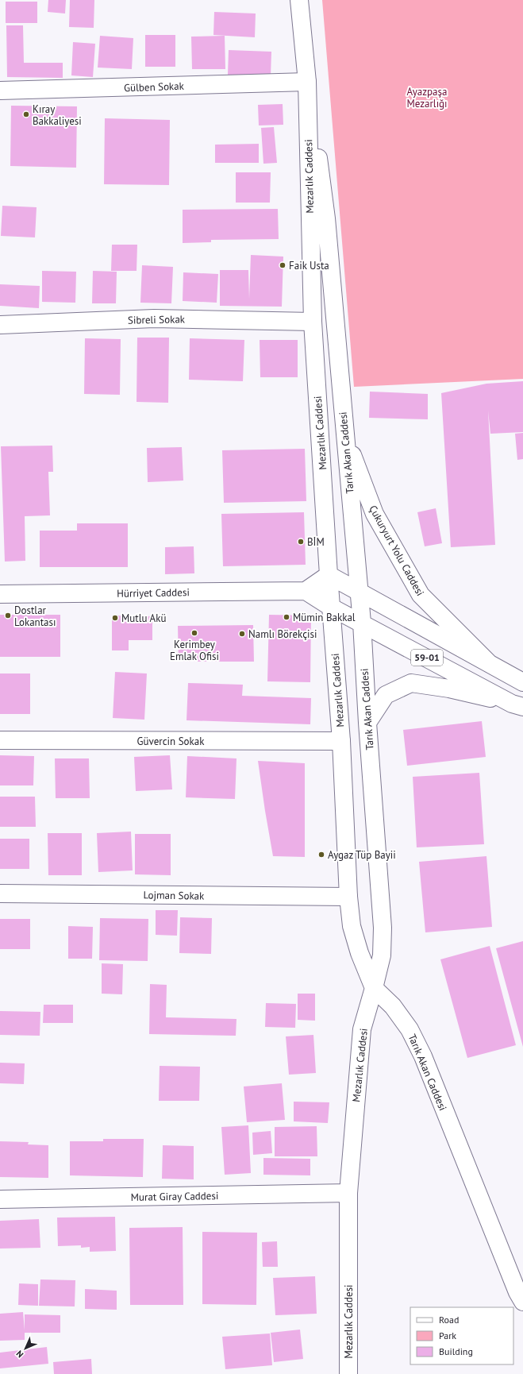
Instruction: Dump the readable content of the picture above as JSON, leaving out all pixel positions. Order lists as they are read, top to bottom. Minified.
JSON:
{"streets":{"main road":["Gülben Sokak","Mezarlık Caddesi","Sibreli Sokak","Tarık Akan Caddesi","Çukuryurt Yolu Caddesi","Hürriyet Caddesi","59-01","Güvercin Sokak","Lojman Sokak","Murat Giray Caddesi"]},"crossings":[["Gülben Sokak","Mezarlık Caddesi"],["Gülben Sokak","Tarık Akan Caddesi"],["Mezarlık Caddesi","Sibreli Sokak"],["Mezarlık Caddesi","Tarık Akan Caddesi"],["Mezarlık Caddesi","Çukuryurt Yolu Caddesi"],["Mezarlık Caddesi","59-01"],["Mezarlık Caddesi","Güvercin Sokak"],["Mezarlık Caddesi","Lojman Sokak"],["Mezarlık Caddesi","Murat Giray Caddesi"],["Tarık Akan Caddesi","Çukuryurt Yolu Caddesi"],["Tarık Akan Caddesi","59-01"]],"parks":["Ayazpaşa Mezarlığı"],"places":["Kıray Bakkaliyesi","Faik Usta","BİM","Dostlar Lokantası","Mümin Bakkal","Mutlu Akü","Kerimbey Emlak Ofisi","Namlı Börekçisi","Aygaz Tüp Bayii"],"legend":["Road","Park","Building"],"north":"bottom left"}
